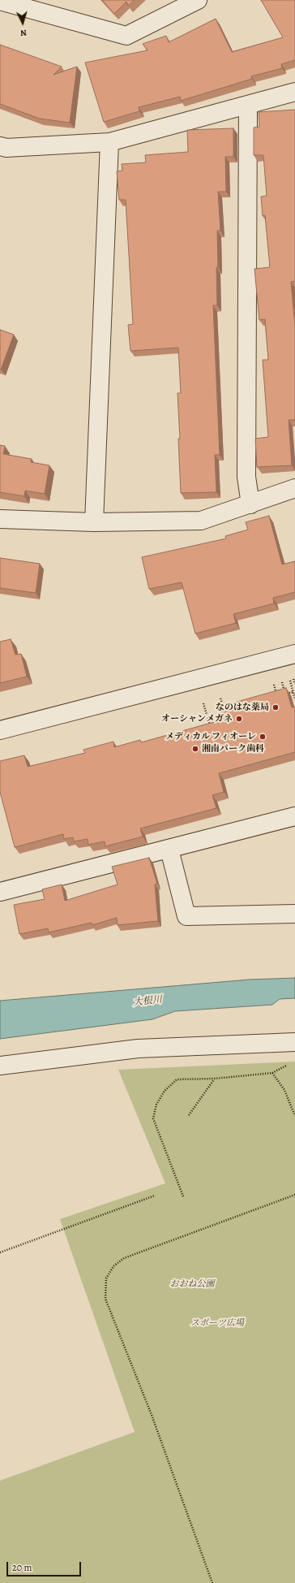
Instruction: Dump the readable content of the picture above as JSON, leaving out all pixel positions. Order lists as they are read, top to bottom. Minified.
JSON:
{"water":["大根川"],"parks":["おおね公園","スポーツ広場"],"places":["なのはな薬局","オーシャンメガネ","メディカル フィオーレ","湘南パーク歯科"],"scale_bar":"20 m","north":"bottom"}
